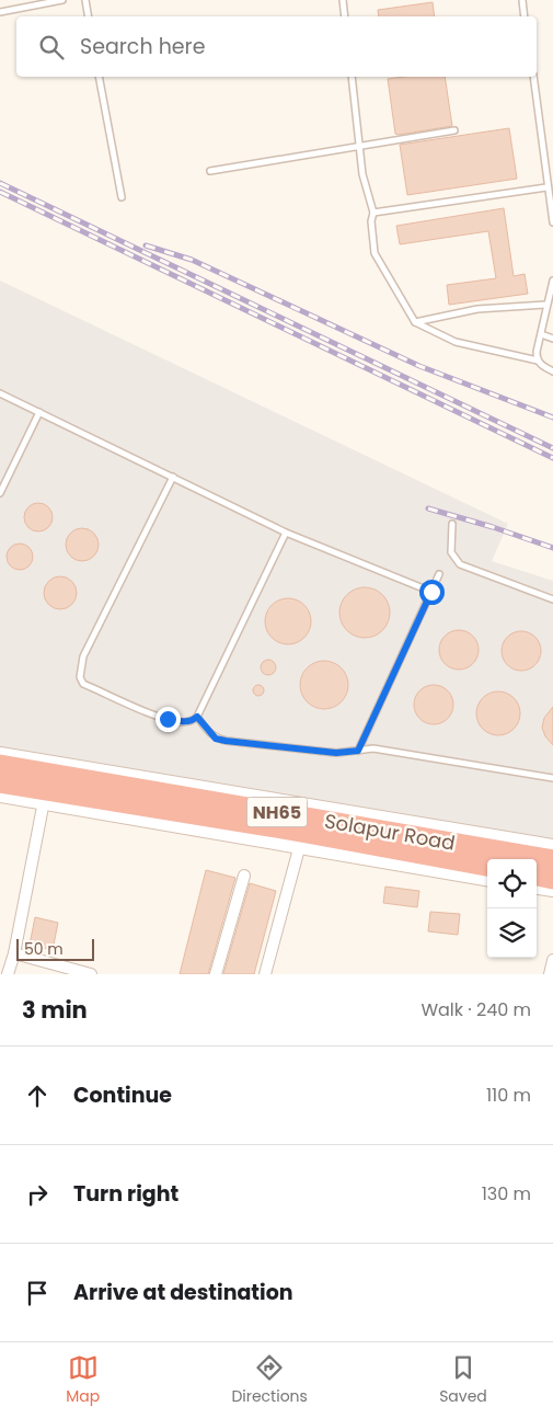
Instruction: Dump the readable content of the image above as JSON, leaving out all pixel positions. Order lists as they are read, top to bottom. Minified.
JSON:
{"streets":{"highway":["NH65","Solapur Road"]},"scale_bar":"50 m","page":{"search":"Search here","scale":"50 m","heading":["3 min","Walk · 240 m"],"list":[["Continue","110 m"],["Turn right","130 m"],"Arrive at destination"],"nav":["Map","Directions","Saved"]}}
